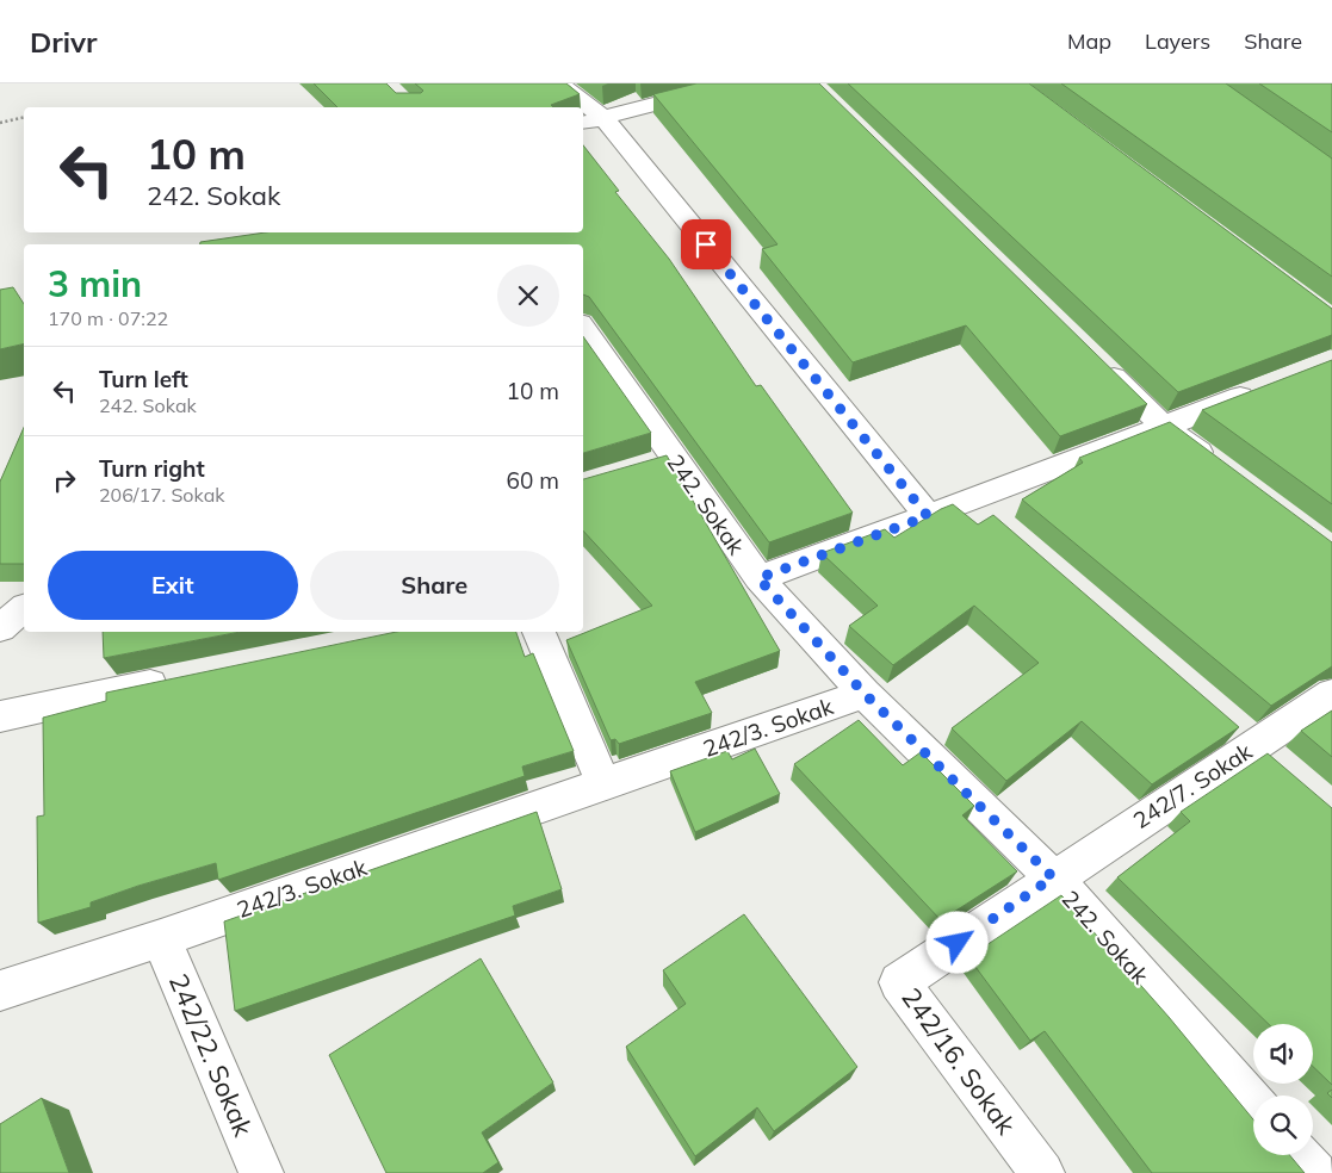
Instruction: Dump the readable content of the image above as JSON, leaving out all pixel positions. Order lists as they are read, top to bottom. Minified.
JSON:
{"streets":{"street":["242. Sokak","242/3. Sokak","242/7. Sokak","242/22. Sokak","242/16. Sokak"]},"crossings":[["242. Sokak","242/3. Sokak"],["242. Sokak","242/7. Sokak"],["242. Sokak","242/16. Sokak"],["242/3. Sokak","242/22. Sokak"],["242/7. Sokak","242/16. Sokak"]],"page":{"header":"Drivr","nav":["Map","Layers","Share"],"turn":["10 m","242. Sokak"],"heading":["3 min","170 m · 07:22"],"list":[{"name":"Turn left","note":"242. Sokak","value":"10 m"},{"name":"Turn right","note":"206/17. Sokak","value":"60 m"}],"buttons":["Exit","Share"]}}
